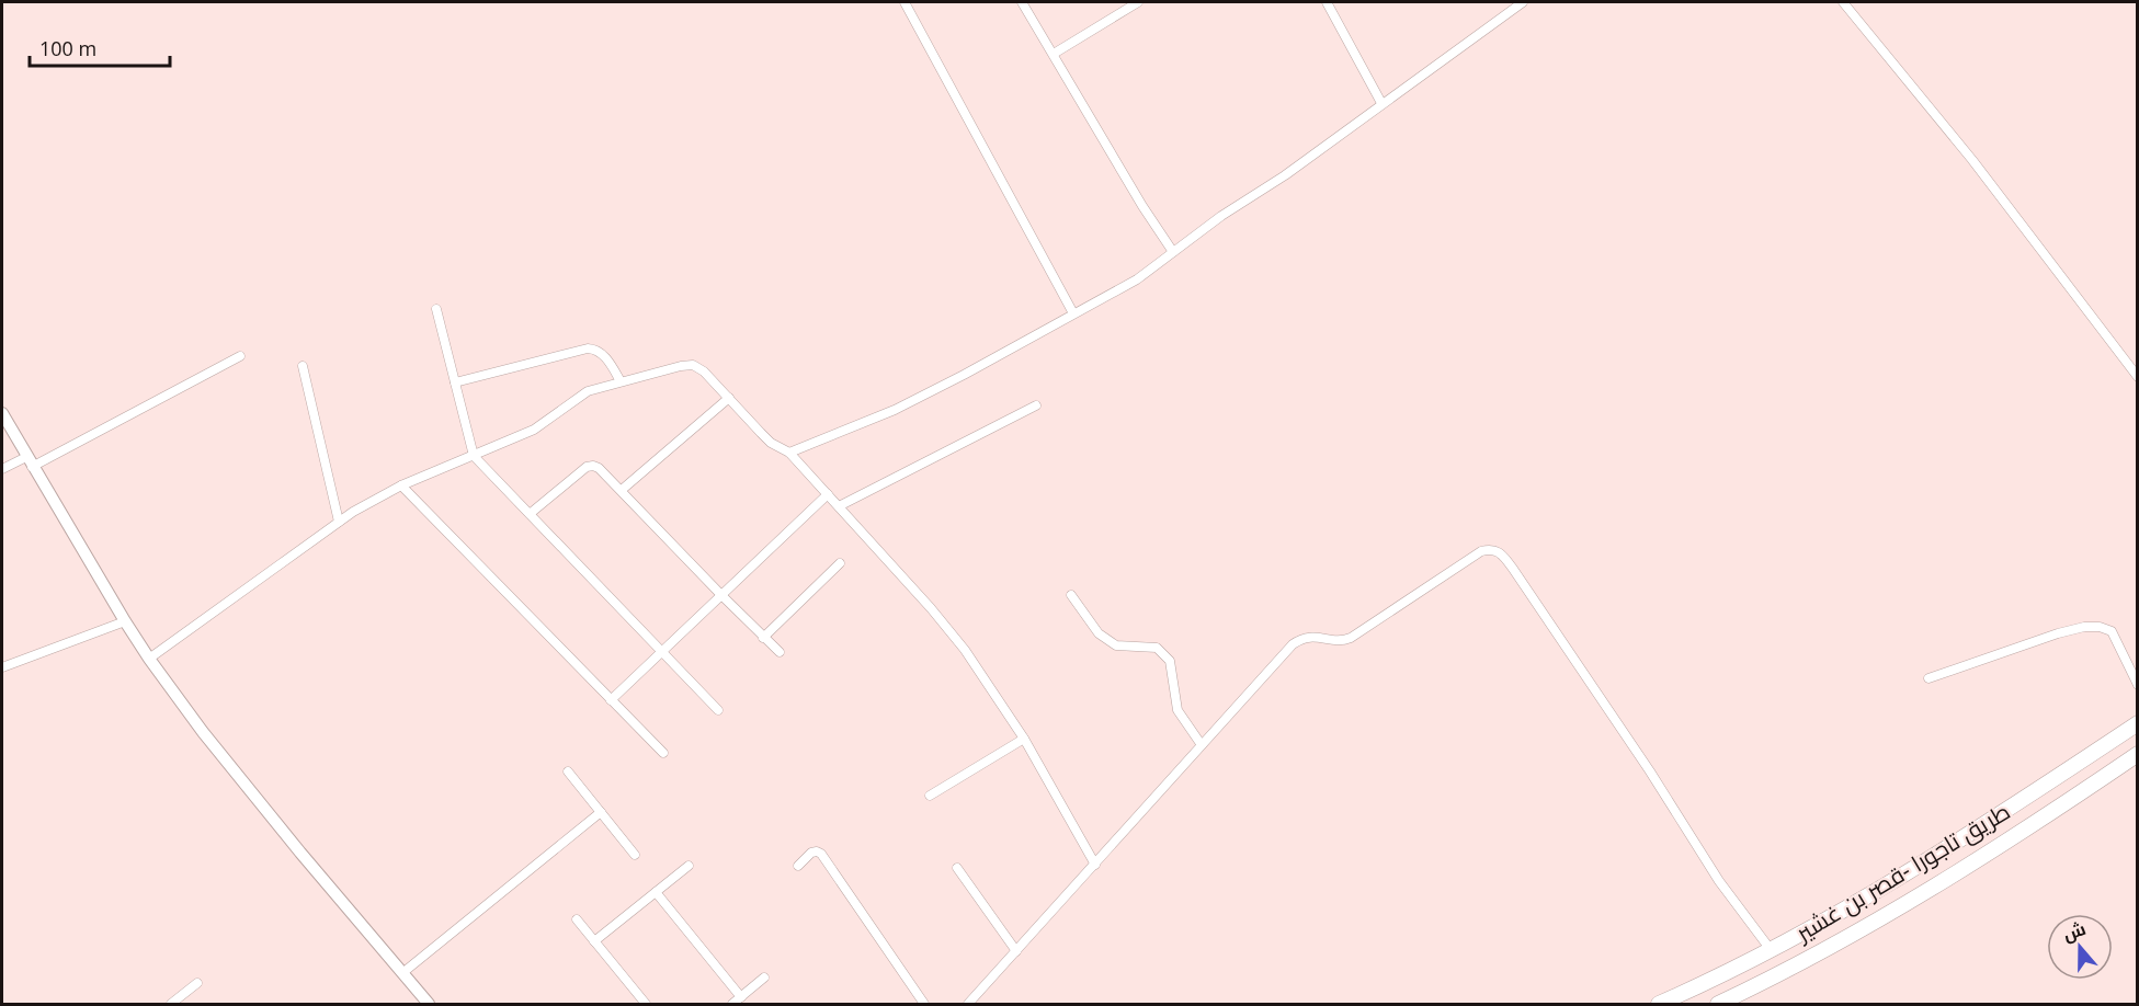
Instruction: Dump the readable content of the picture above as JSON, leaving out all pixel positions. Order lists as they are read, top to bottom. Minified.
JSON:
{"streets":{"highway":["طريق تاجورا -قصر بن غشير"]},"scale_bar":"100 m","north":"top"}
